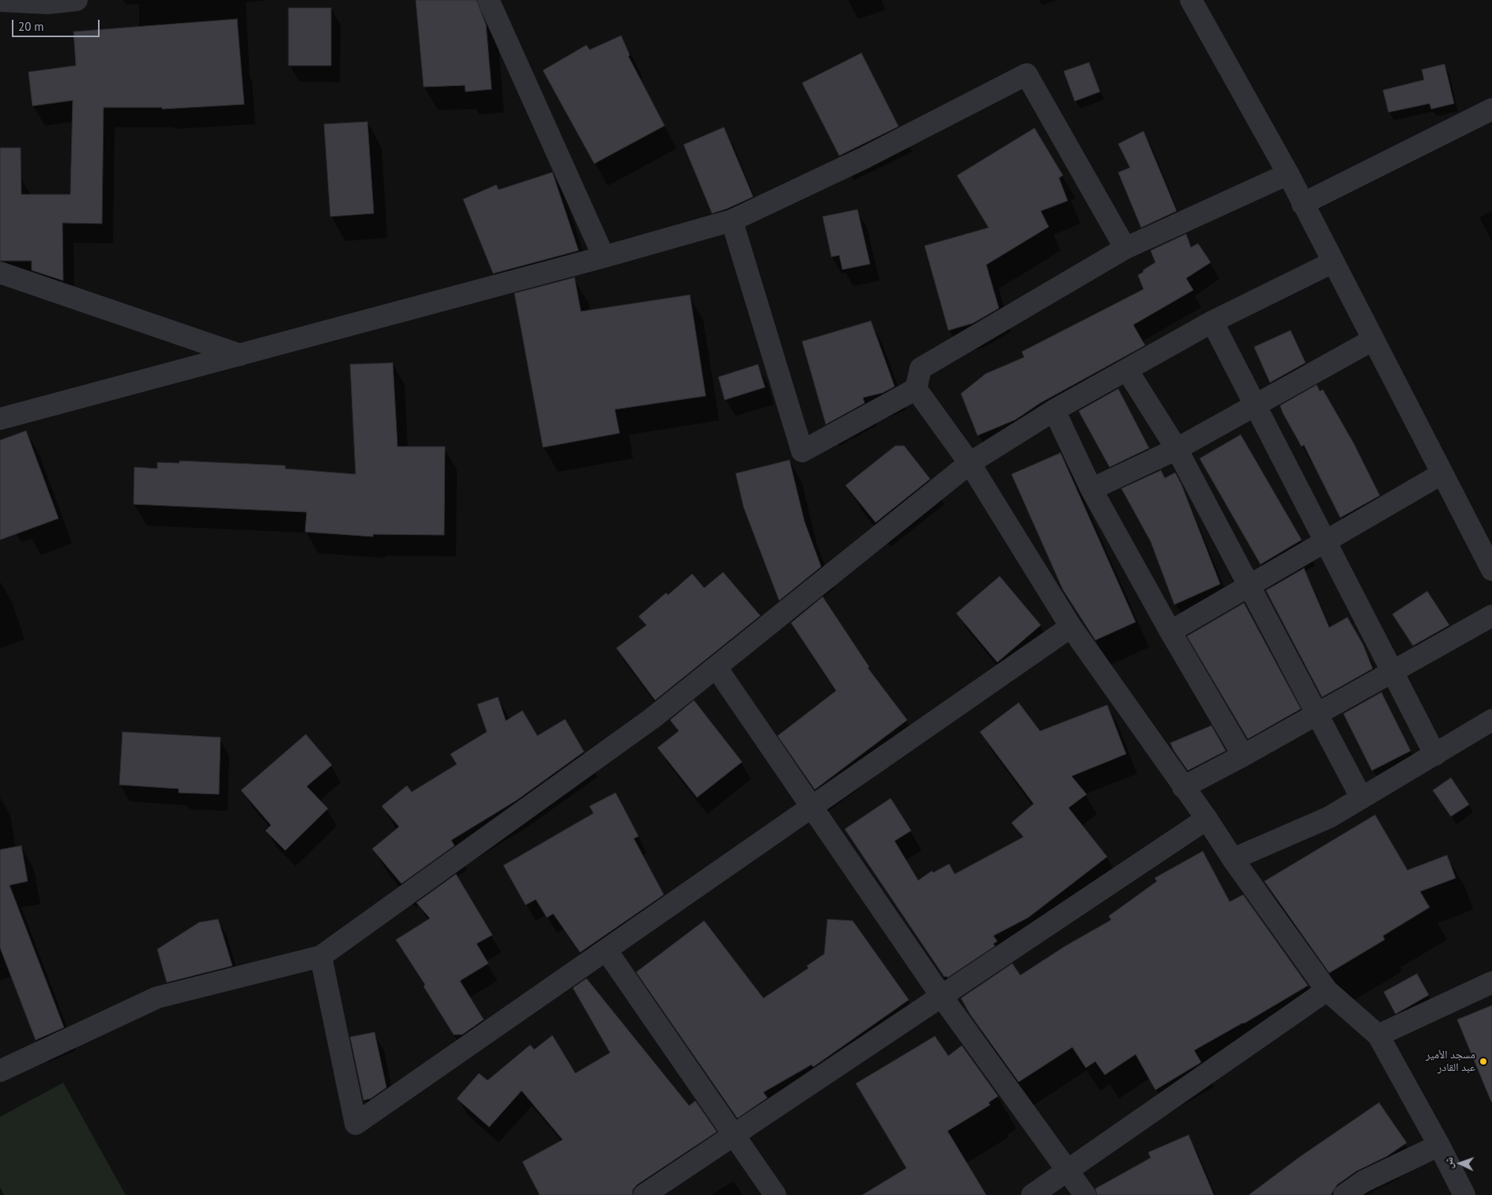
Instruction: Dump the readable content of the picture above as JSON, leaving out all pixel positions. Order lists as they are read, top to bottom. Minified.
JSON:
{"places":["مسجد اﻷمير عبد القادر"],"scale_bar":"20 m","north":"left"}
